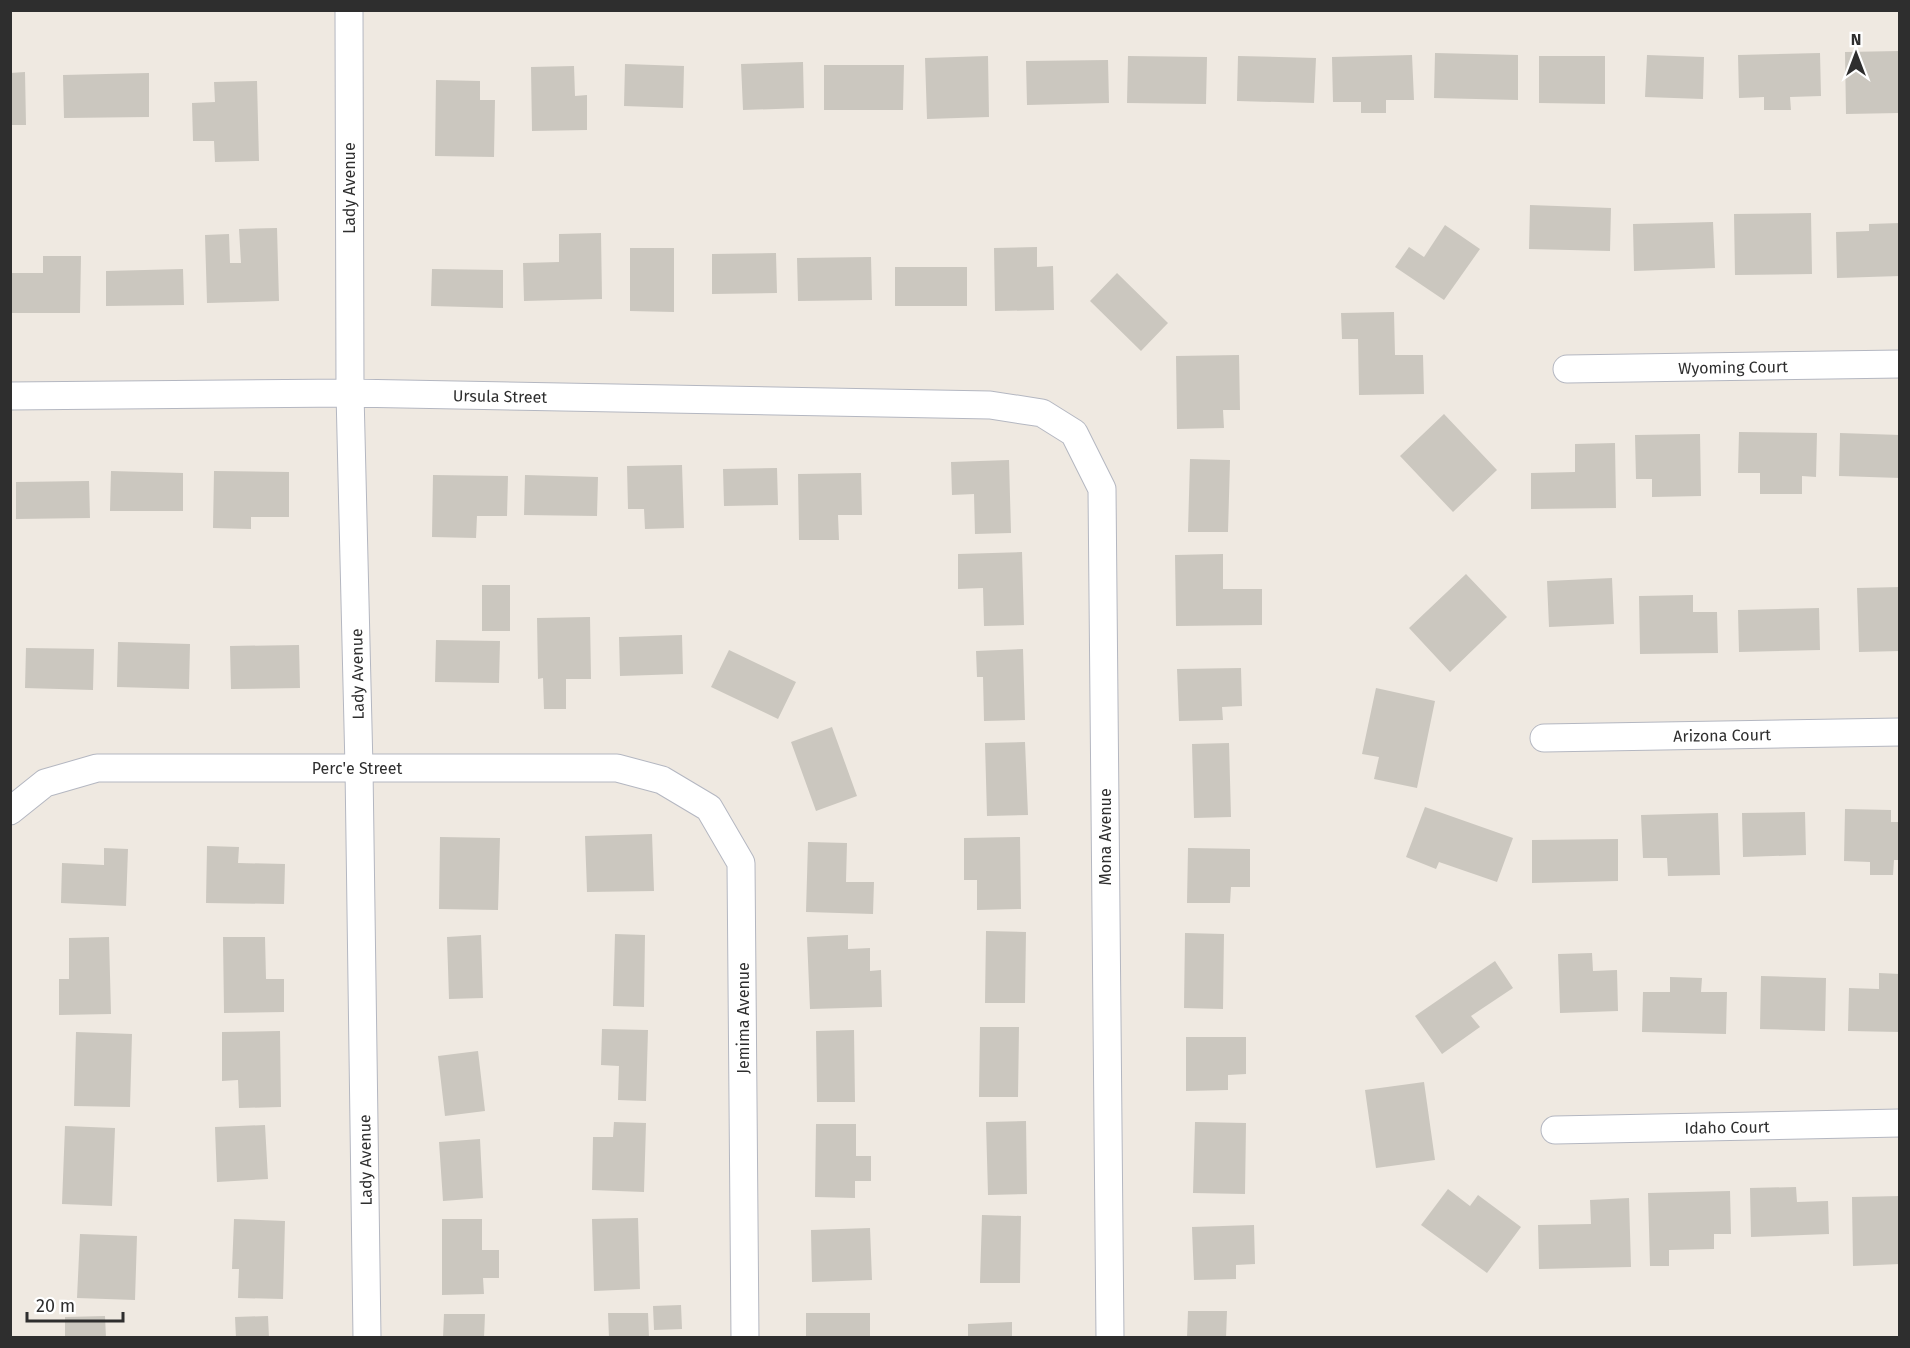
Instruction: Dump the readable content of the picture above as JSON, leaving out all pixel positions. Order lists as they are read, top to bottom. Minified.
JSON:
{"streets":{"street":["Lady Avenue","Wyoming Court","Ursula Street","Arizona Court","Perc'e Street","Mona Avenue","Jemima Avenue","Idaho Court"]},"crossings":[["Lady Avenue","Ursula Street"],["Lady Avenue","Perc'e Street"],["Ursula Street","Mona Avenue"],["Perc'e Street","Jemima Avenue"]],"scale_bar":"20 m","north":"top"}
